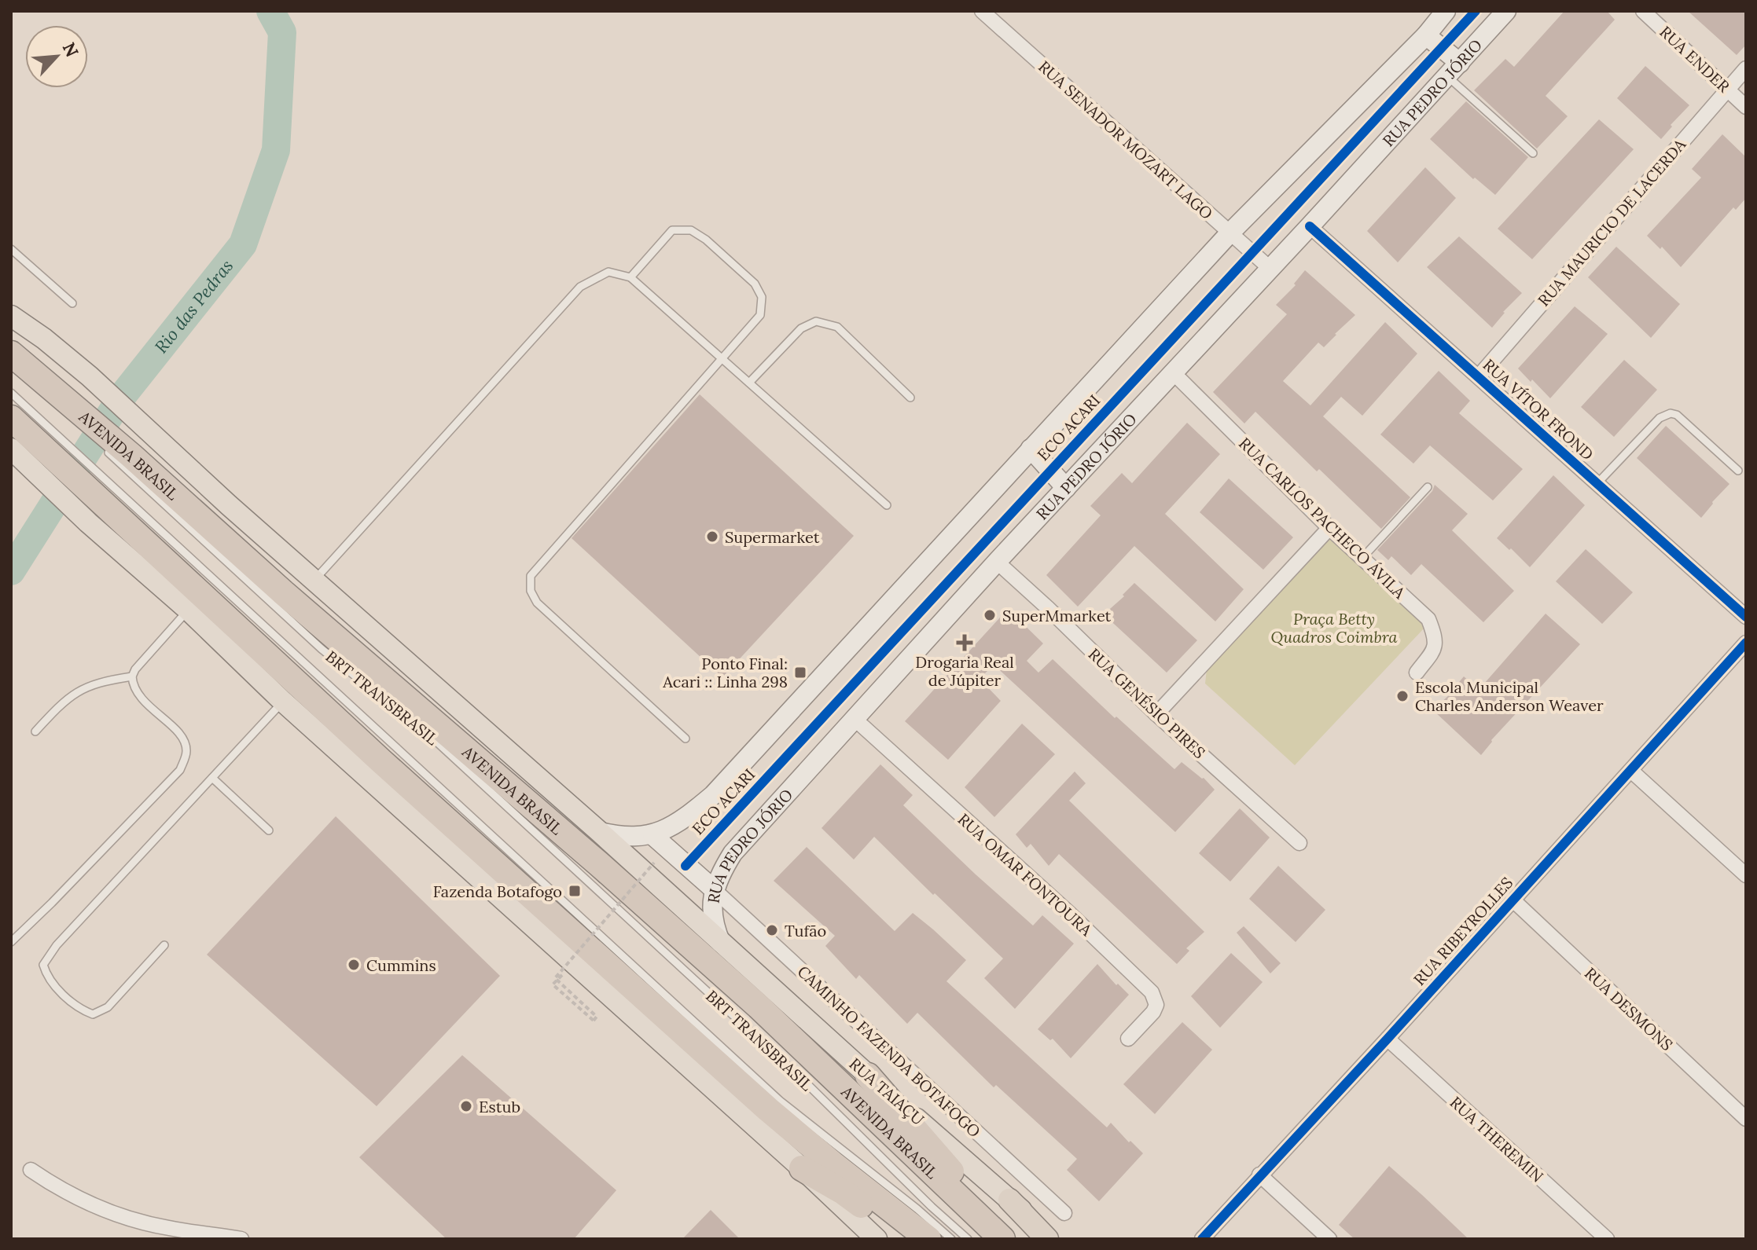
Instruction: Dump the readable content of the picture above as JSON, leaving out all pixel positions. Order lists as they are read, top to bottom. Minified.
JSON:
{"streets":{"highway":["AVENIDA BRASIL"],"main road":["RUA PEDRO JÓRIO","RUA TAIAÇU"],"street":["RUA ENDER","RUA SENADOR MOZART LAGO","RUA MAURICIO DE LACERDA","RUA VÍTOR FROND","RUA CARLOS PACHECO ÁVILA","RUA GENÉSIO PIRES","RUA OMAR FONTOURA","RUA RIBEYROLLES","RUA DESMONS","CAMINHO FAZENDA BOTAFOGO","RUA THEREMIN"],"lane":["BRT TRANSBRASIL"],"cycle path":["ECO ACARI"]},"crossings":[["RUA ENDER","RUA MAURICIO DE LACERDA"],["RUA PEDRO JÓRIO","RUA SENADOR MOZART LAGO"],["RUA PEDRO JÓRIO","RUA VÍTOR FROND"],["RUA PEDRO JÓRIO","AVENIDA BRASIL"],["RUA PEDRO JÓRIO","RUA CARLOS PACHECO ÁVILA"],["RUA PEDRO JÓRIO","RUA GENÉSIO PIRES"],["RUA PEDRO JÓRIO","RUA OMAR FONTOURA"],["RUA PEDRO JÓRIO","CAMINHO FAZENDA BOTAFOGO"],["RUA PEDRO JÓRIO","RUA TAIAÇU"],["RUA MAURICIO DE LACERDA","RUA VÍTOR FROND"],["AVENIDA BRASIL","BRT TRANSBRASIL"],["AVENIDA BRASIL","RUA TAIAÇU"],["RUA RIBEYROLLES","RUA DESMONS"],["RUA RIBEYROLLES","RUA THEREMIN"]],"water":["Rio das Pedras"],"parks":["Praça Betty Quadros Coimbra"],"places":{"other":["Supermarket","SuperMmarket","Escola Municipal Charles Anderson Weaver","Tufão","Cummins","Estub"],"health":["Drogaria Real de Júpiter"],"transit":["Ponto Final: Acari :: Linha 298","Fazenda Botafogo"]},"north":"top right"}
